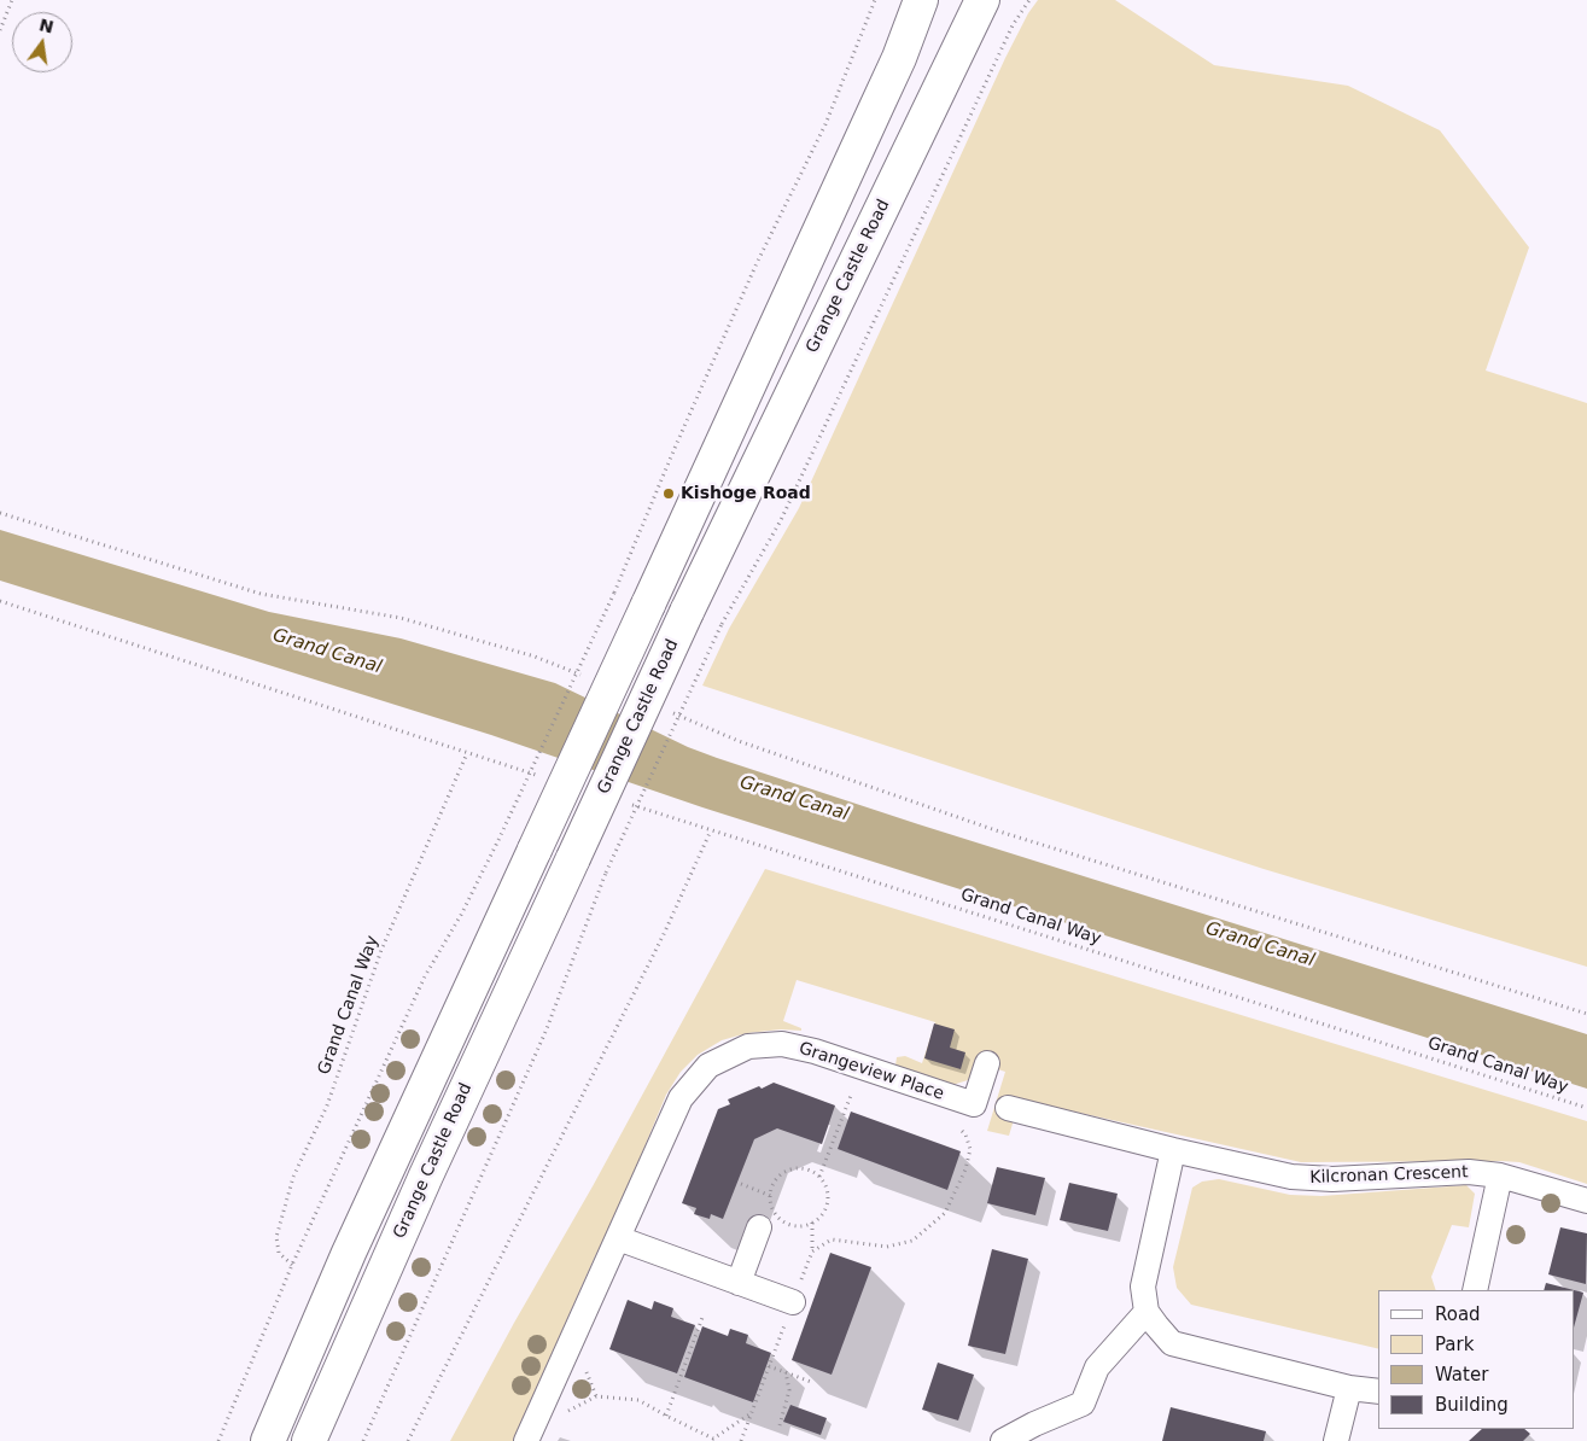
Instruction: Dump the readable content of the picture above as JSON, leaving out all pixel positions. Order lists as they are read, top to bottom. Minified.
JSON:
{"streets":{"main road":["Grange Castle Road"],"street":["Grangeview Place","Kilcronan Crescent"],"path":["Grand Canal Way"]},"water":["Grand Canal"],"places":["Kishoge Road"],"legend":["Road","Park","Water","Building"],"north":"top"}
